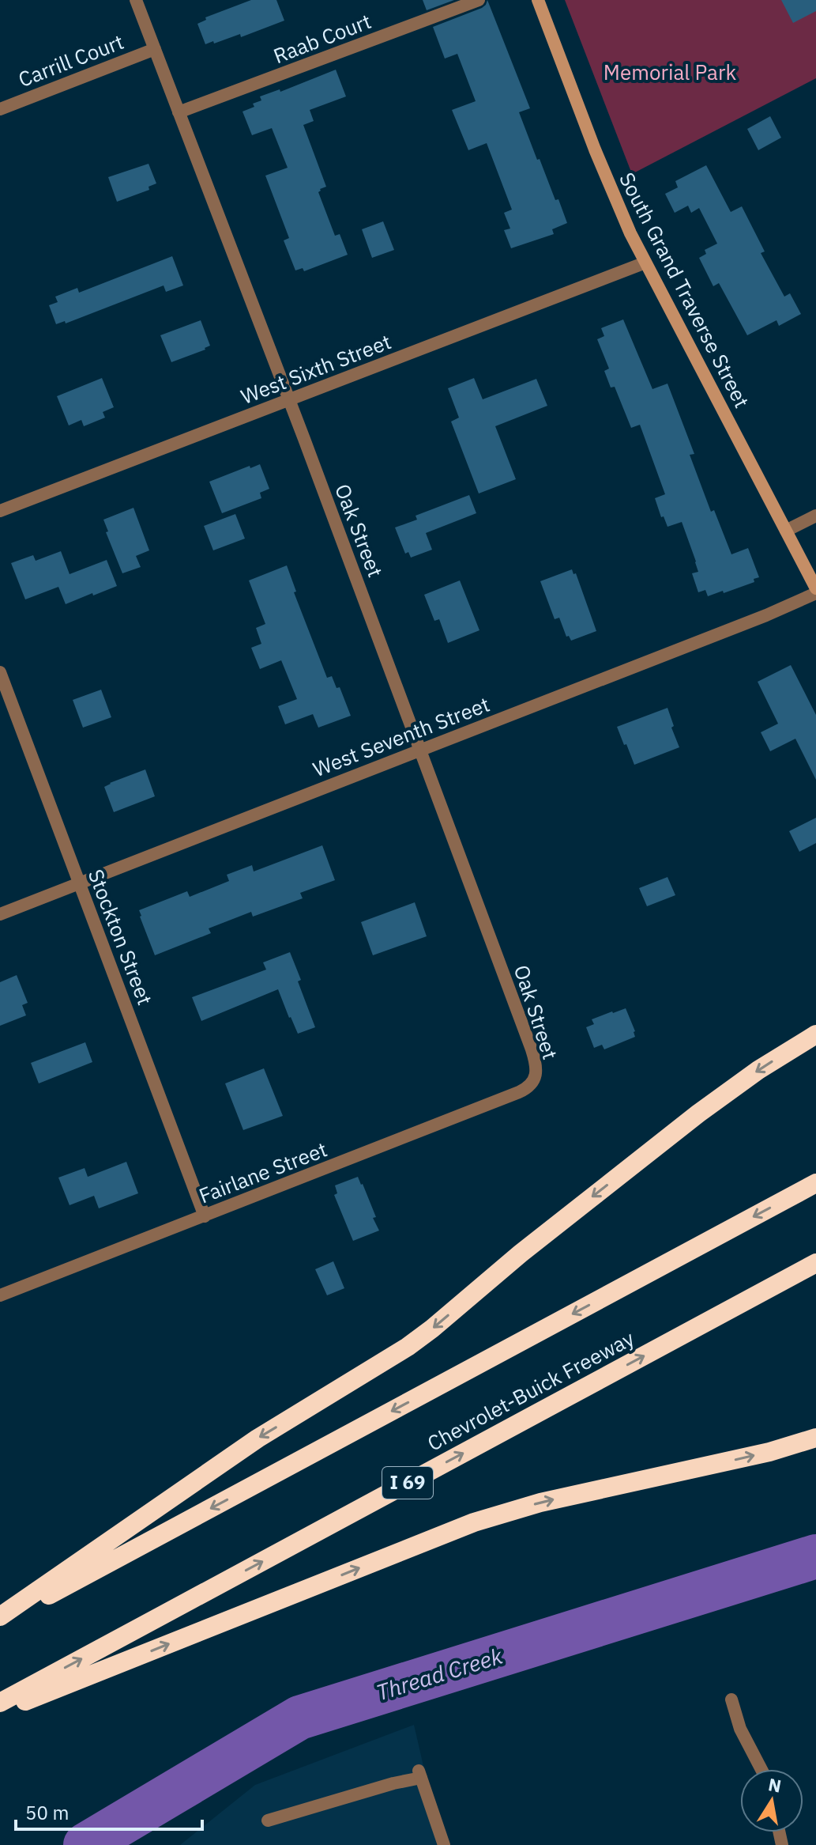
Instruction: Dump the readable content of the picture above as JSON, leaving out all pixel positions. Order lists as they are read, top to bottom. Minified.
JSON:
{"streets":{"highway":["Chevrolet-Buick Freeway","I 69"],"main road":["South Grand Traverse Street"],"street":["Raab Court","Carrill Court","West Sixth Street","Oak Street","West Seventh Street","Stockton Street","Fairlane Street"]},"crossings":[["Raab Court","Oak Street"],["Carrill Court","Oak Street"],["South Grand Traverse Street","West Sixth Street"],["South Grand Traverse Street","West Seventh Street"],["West Sixth Street","Oak Street"],["Oak Street","West Seventh Street"],["Oak Street","Fairlane Street"],["West Seventh Street","Stockton Street"],["Stockton Street","Fairlane Street"]],"water":["Thread Creek"],"parks":["Memorial Park"],"scale_bar":"50 m","north":"top"}
